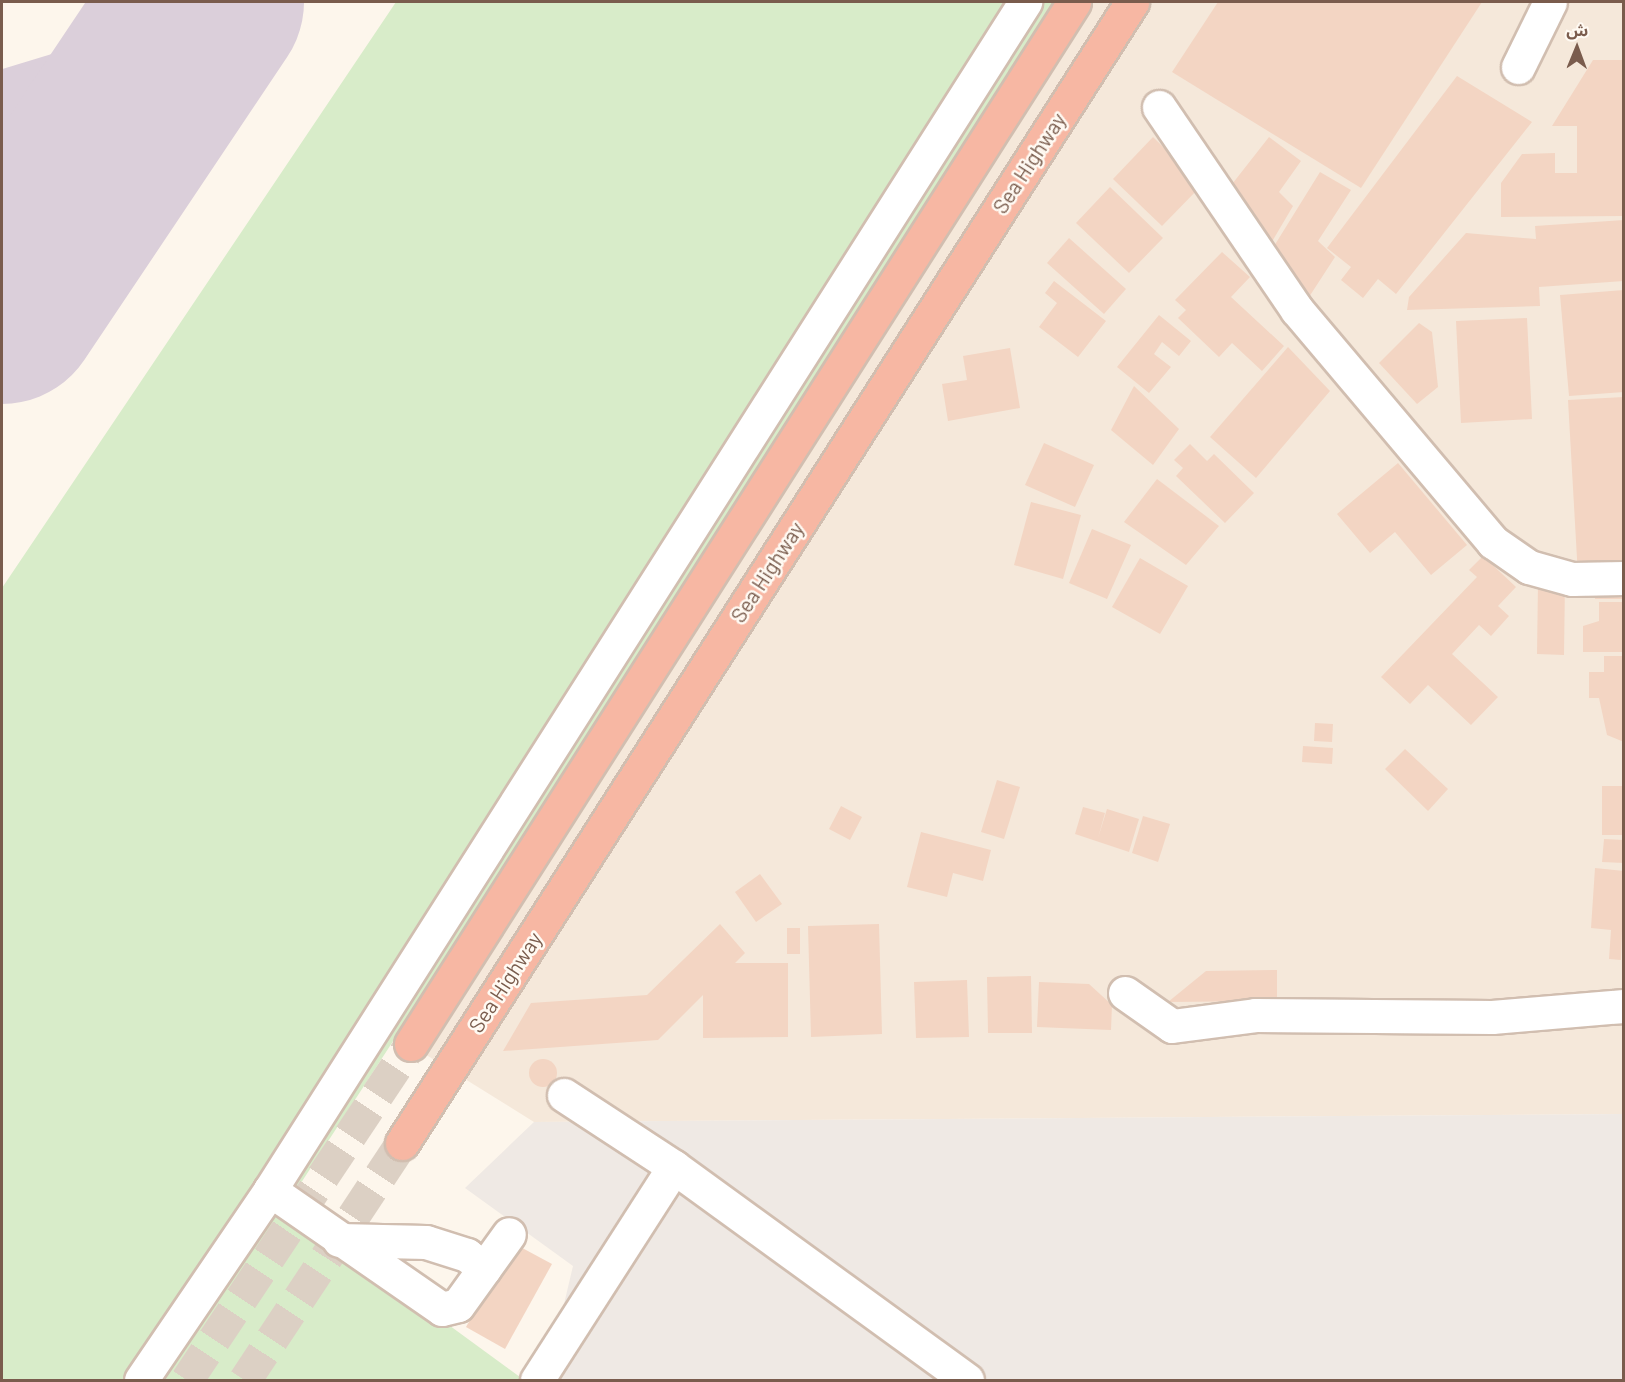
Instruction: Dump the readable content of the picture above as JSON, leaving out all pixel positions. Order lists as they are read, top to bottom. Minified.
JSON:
{"streets":{"highway":["Sea Highway"]},"north":"top"}
